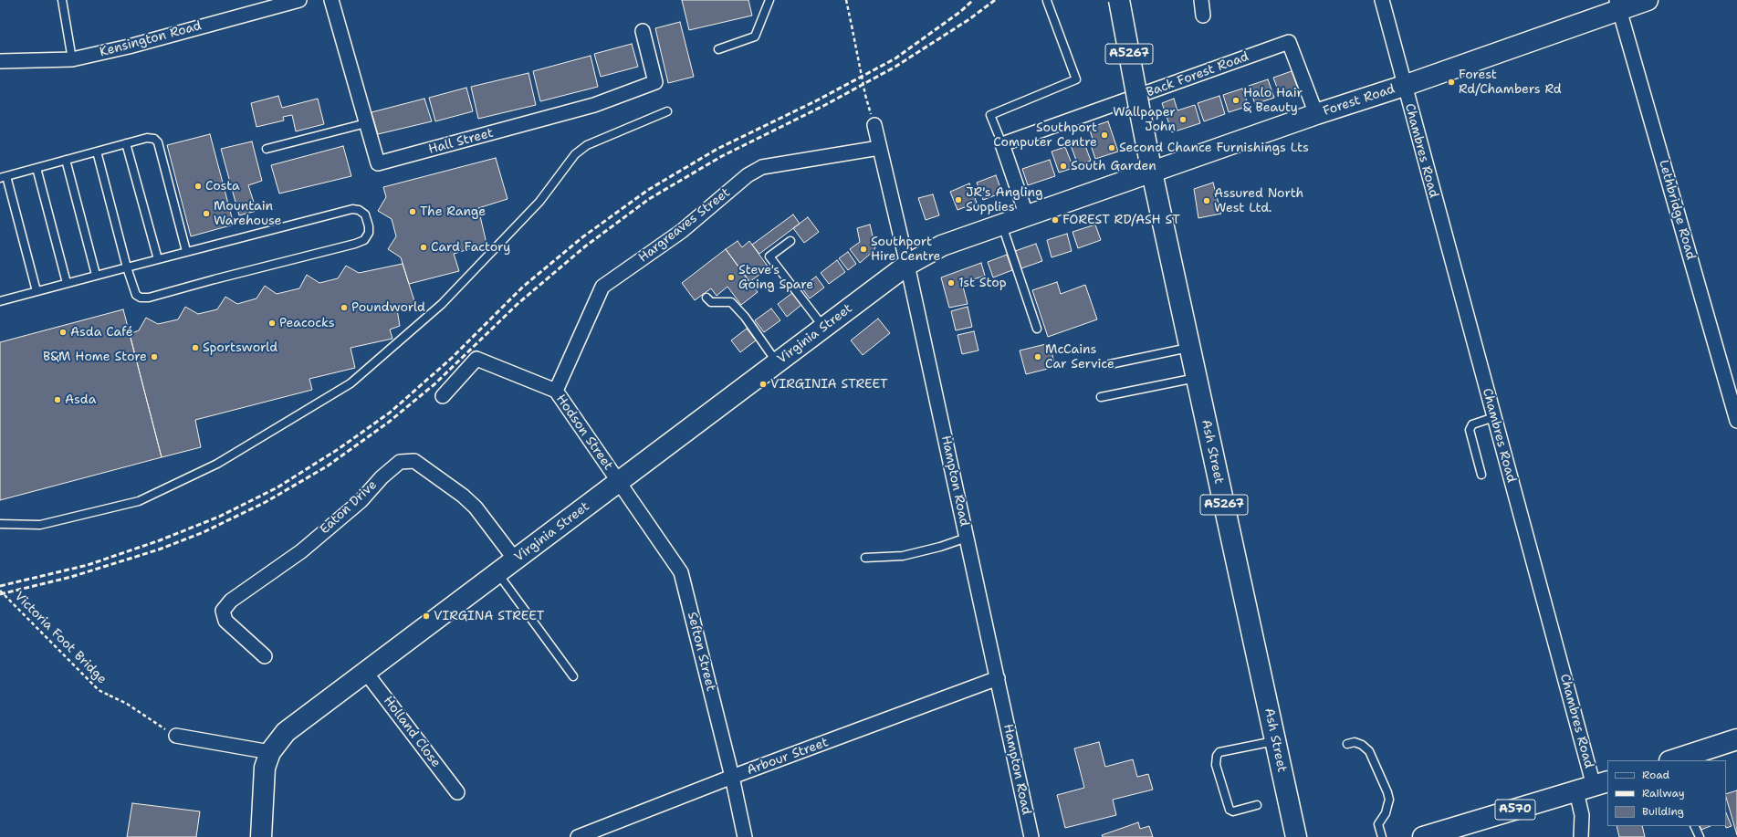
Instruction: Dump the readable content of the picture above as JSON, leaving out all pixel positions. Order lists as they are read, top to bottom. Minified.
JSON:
{"streets":{"main road":["A5267","Forest Road","Virginia Street","Ash Street","A570"],"street":["Kensington Road","Back Forest Road","Hall Street","Chambres Road","Lethbridge Road","Hargreaves Street","Hodson Street","Hampton Road","Eaton Drive","Sefton Street","Holland Close","Arbour Street"],"path":["Victoria Foot Bridge"]},"crossings":[["A5267","Forest Road"],["A5267","Ash Street"],["Back Forest Road","Forest Road"],["Forest Road","Chambres Road"],["Forest Road","Lethbridge Road"],["Forest Road","Virginia Street"],["Forest Road","Ash Street"],["Forest Road","Hampton Road"],["Chambres Road","A570"],["Hargreaves Street","Hodson Street"],["Hargreaves Street","Hampton Road"],["Virginia Street","Hodson Street"],["Virginia Street","Hampton Road"],["Virginia Street","Eaton Drive"],["Virginia Street","Sefton Street"],["Virginia Street","Holland Close"],["Hodson Street","Sefton Street"],["Hampton Road","Arbour Street"],["Sefton Street","Arbour Street"]],"places":["Forest Rd/Chambers Rd","Halo Hair & Beauty","Wallpaper John","Southport Computer Centre","Second Chance Furnishings Lts","South Garden","Costa","JR's Angling Supplies","Assured North West Ltd.","The Range","Mountain Warehouse","FOREST RD/ASH ST","Card Factory","Southport Hire Centre","Steve's Going Spare","1st Stop","Poundworld","Peacocks","Asda Café","Sportsworld","B&M Home Store","McCains Car Service","VIRGINIA STREET","Asda","VIRGINA STREET"],"legend":["Road","Railway","Building"]}
